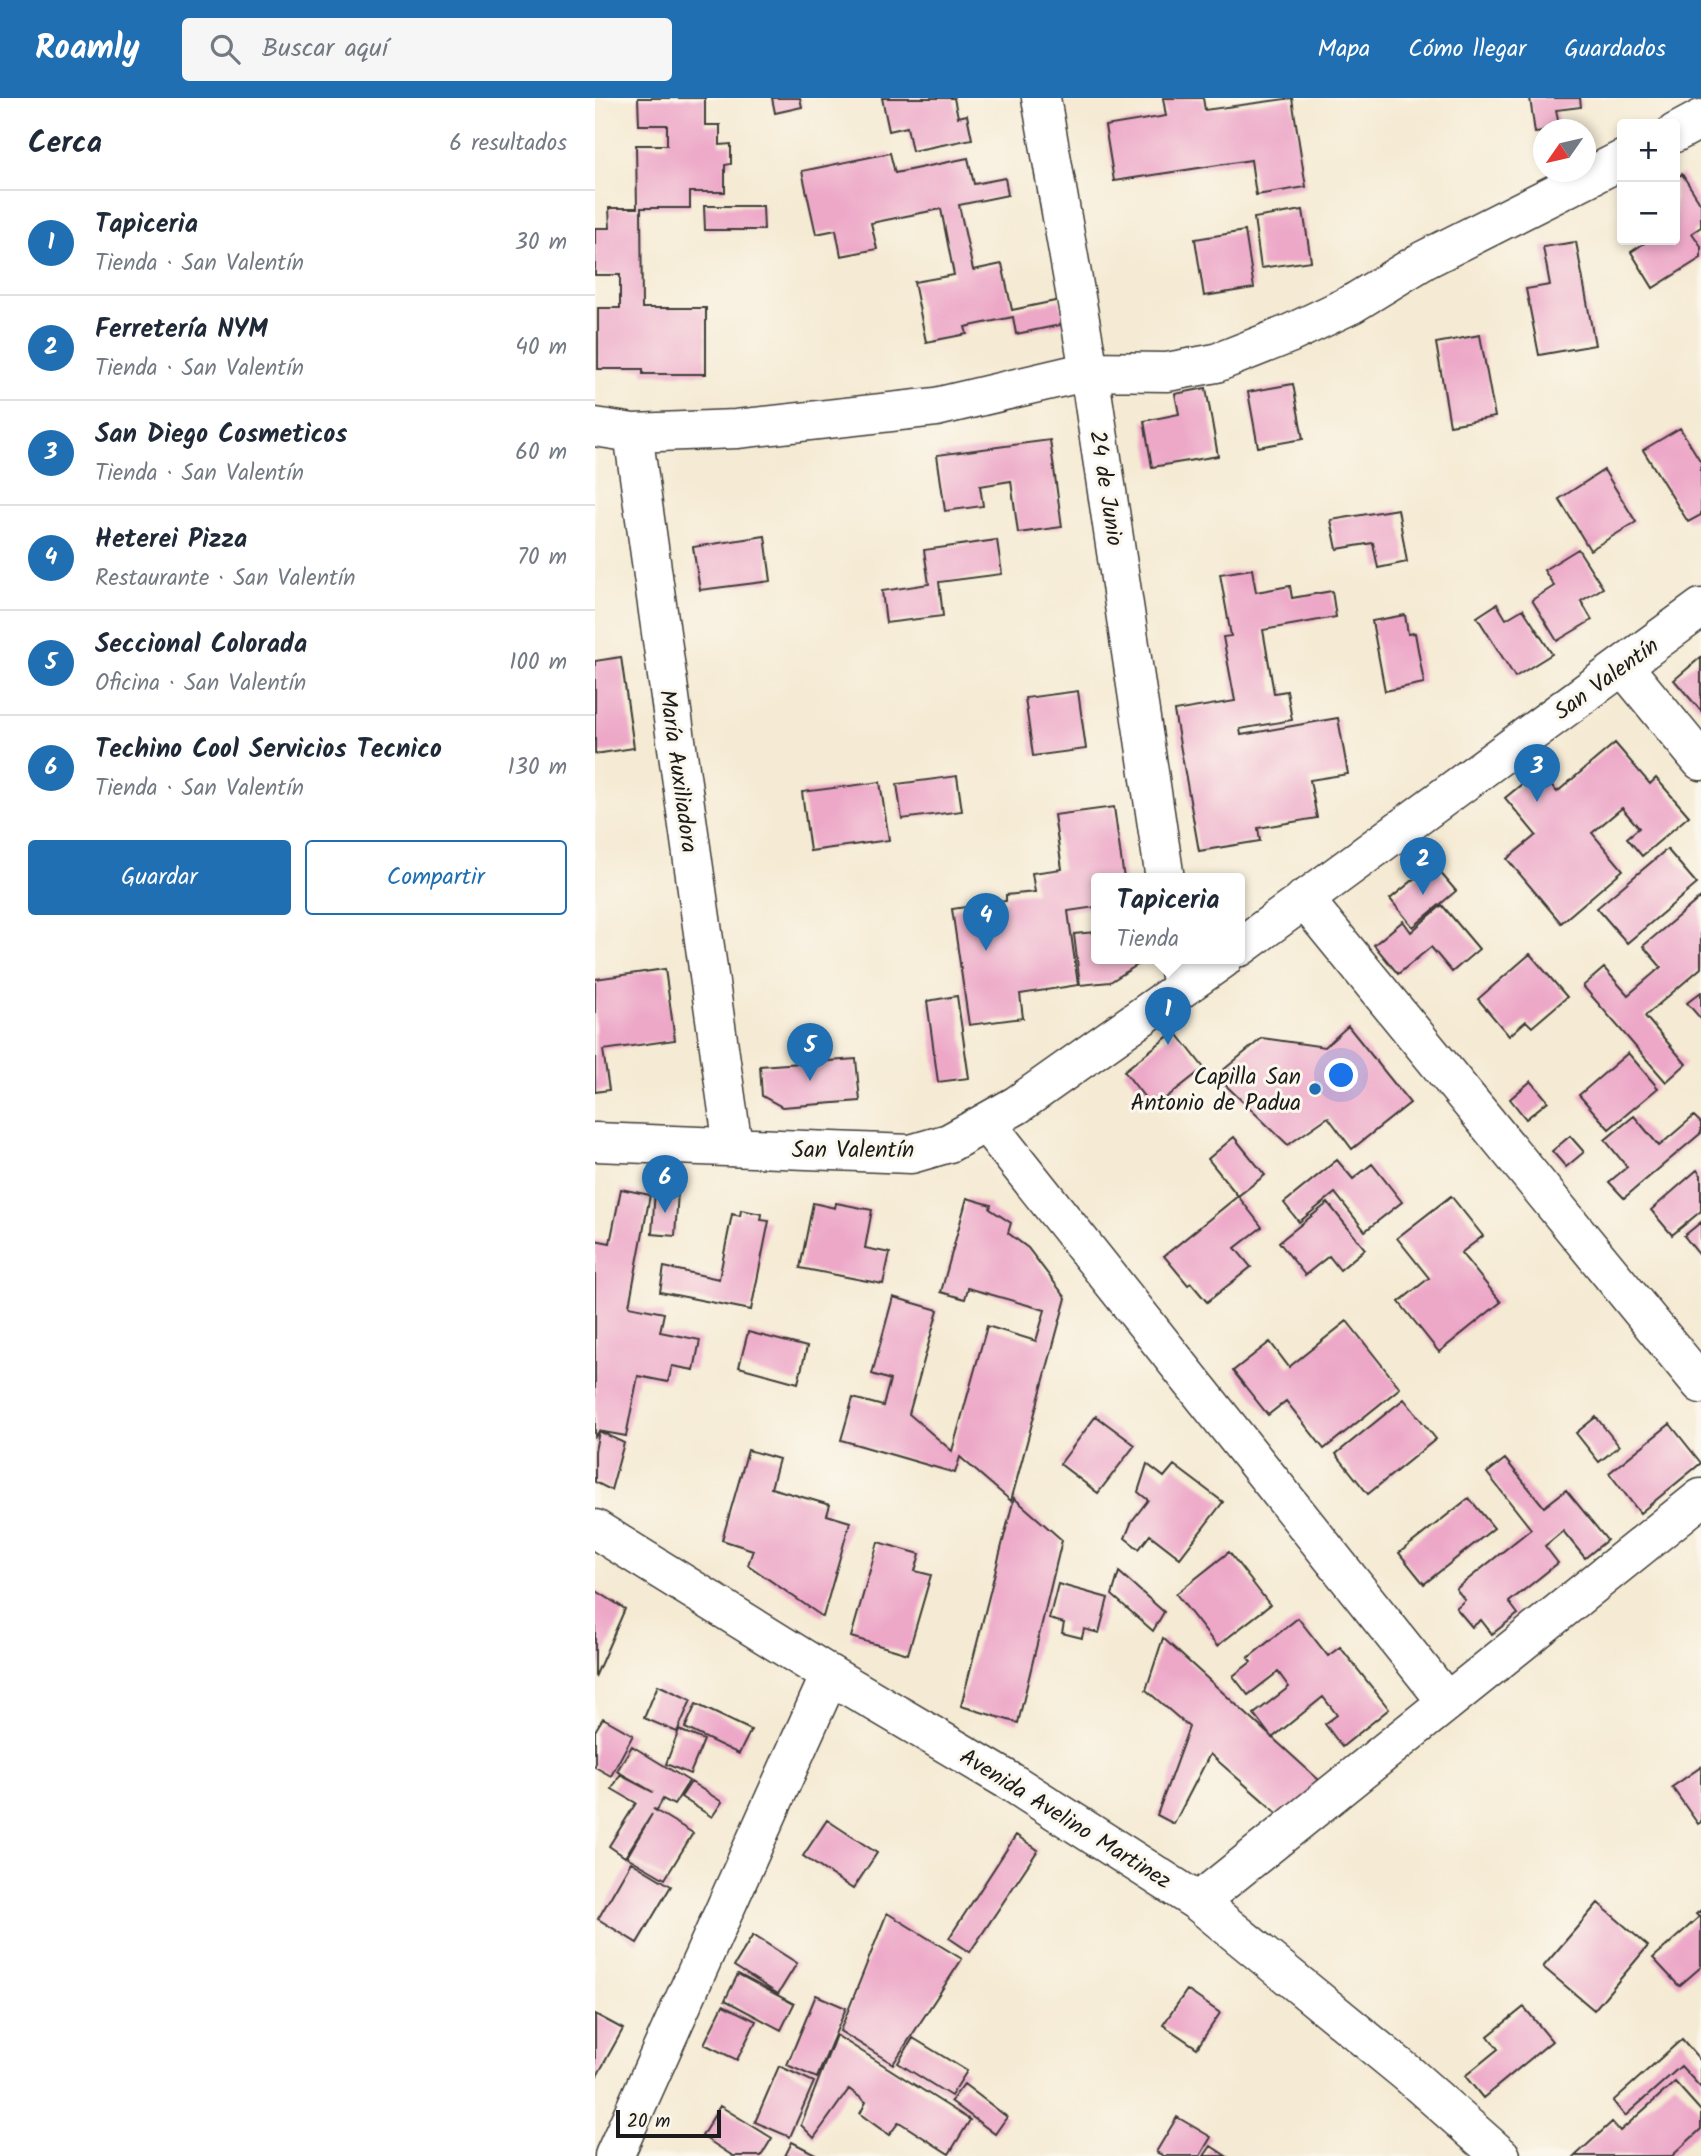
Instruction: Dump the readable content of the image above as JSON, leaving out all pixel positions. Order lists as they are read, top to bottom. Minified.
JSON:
{"streets":{"street":["24 de Junio","San Valentín","María Auxiliadora","Avenida Avelino Martinez"]},"crossings":[["San Valentín","María Auxiliadora"]],"places":["Capilla San Antonio de Padua"],"scale_bar":"20 m","north":"bottom left","page":{"header":"Roamly","search":"Buscar aquí","nav":["Mapa","Cómo llegar","Guardados"],"heading":["Cerca","6 resultados"],"map_buttons":["+","−"],"list":[{"mark":"1","name":"Tapiceria","note":"Tienda · San Valentín","value":"30 m"},{"mark":"2","name":"Ferretería NYM","note":"Tienda · San Valentín","value":"40 m"},{"mark":"3","name":"San Diego Cosmeticos","note":"Tienda · San Valentín","value":"60 m"},{"mark":"4","name":"Heterei Pizza","note":"Restaurante · San Valentín","value":"70 m"},{"mark":"5","name":"Seccional Colorada","note":"Oficina · San Valentín","value":"100 m"},{"mark":"6","name":"Techino Cool Servicios Tecnico","note":"Tienda · San Valentín","value":"130 m"}],"pins":["3","2","4","1","5","6"],"buttons":["Guardar","Compartir"],"popup":["Tapiceria","Tienda"],"scale":"20 m"}}
